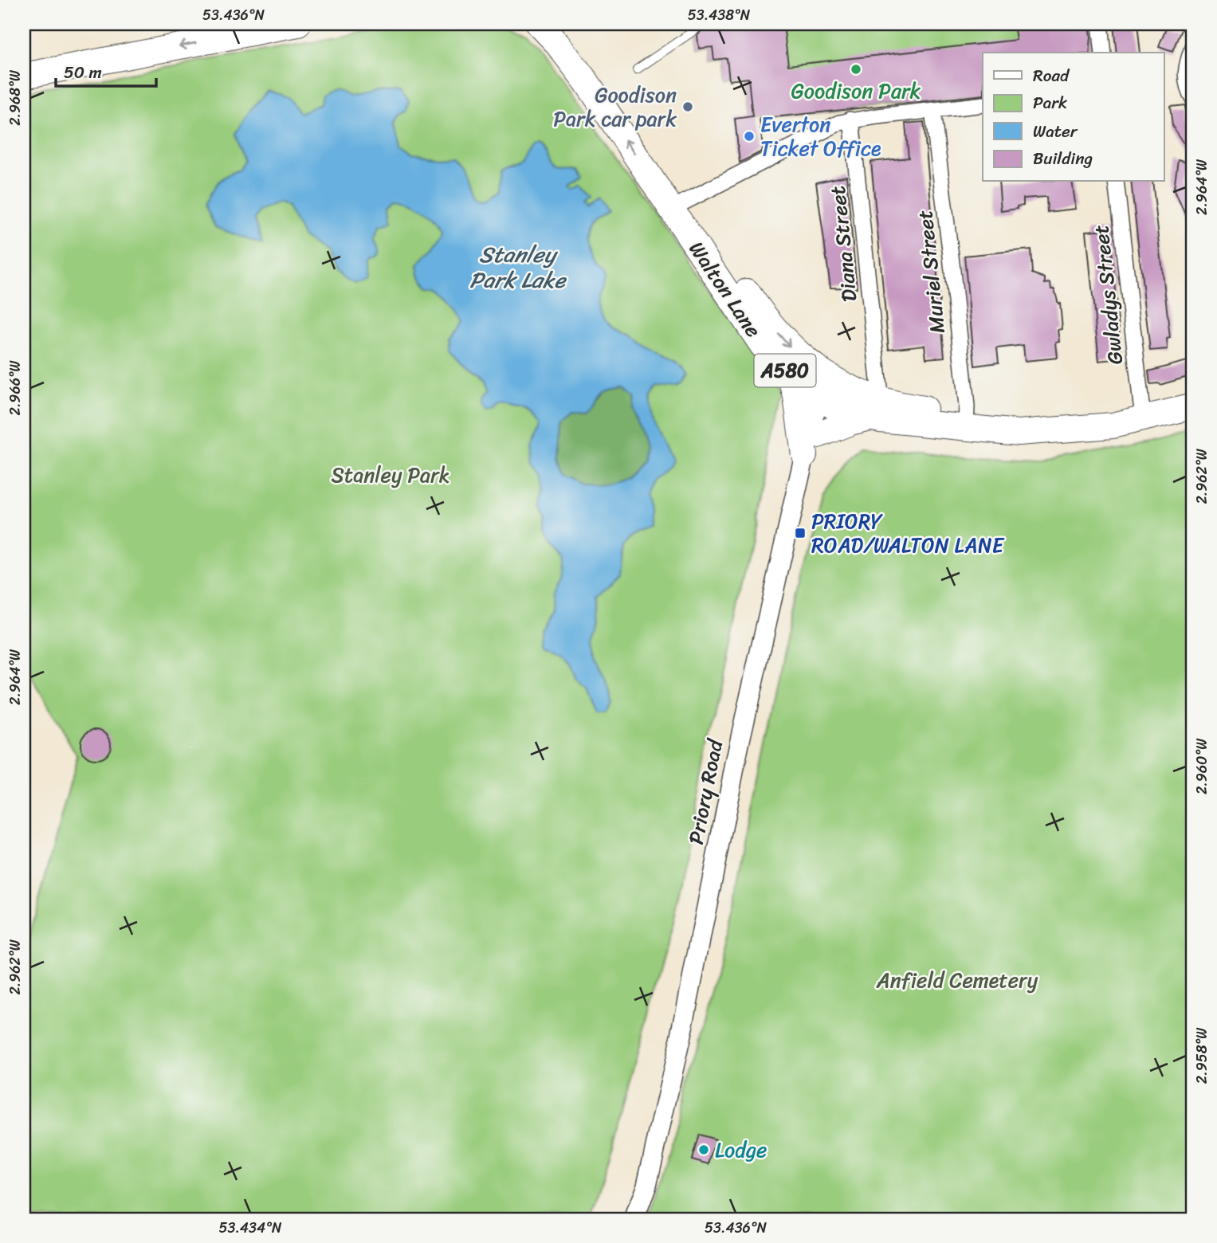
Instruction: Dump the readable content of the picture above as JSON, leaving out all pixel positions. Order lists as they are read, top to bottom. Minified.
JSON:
{"streets":{"highway":["Walton Lane","A580"],"street":["Diana Street","Muriel Street","Gwladys Street","Priory Road"]},"crossings":[["Diana Street","Walton Lane"],["Muriel Street","Walton Lane"],["Walton Lane","Gwladys Street"],["Walton Lane","Priory Road"]],"water":["Stanley Park Lake"],"parks":["Stanley Park","Anfield Cemetery"],"places":{"other":["Goodison Park","Goodison Park car park","Everton Ticket Office","Lodge"],"transit":["PRIORY ROAD/WALTON LANE"]},"legend":["Road","Park","Water","Building"],"scale_bar":"50 m","coordinates":["53.436°N","53.438°N","2.968°W","2.964°W","2.966°W","2.962°W","2.960°W","2.958°W","53.434°N"]}
